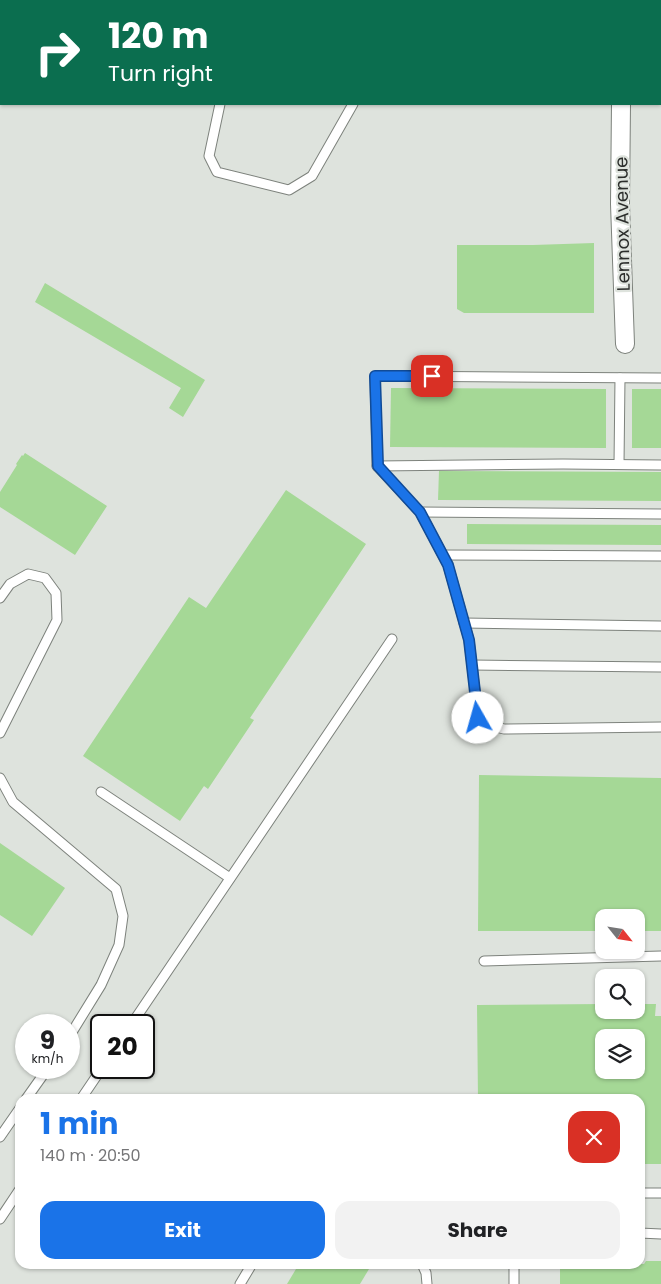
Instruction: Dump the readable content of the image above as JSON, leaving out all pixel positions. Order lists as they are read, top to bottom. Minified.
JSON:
{"streets":{"street":["Lennox Avenue"]},"north":"bottom right","page":{"turn":["120 m","Turn right"],"speed":"9 km/h","limit":"20","heading":["1 min","140 m · 20:50"],"buttons":["Exit","Share"]}}
